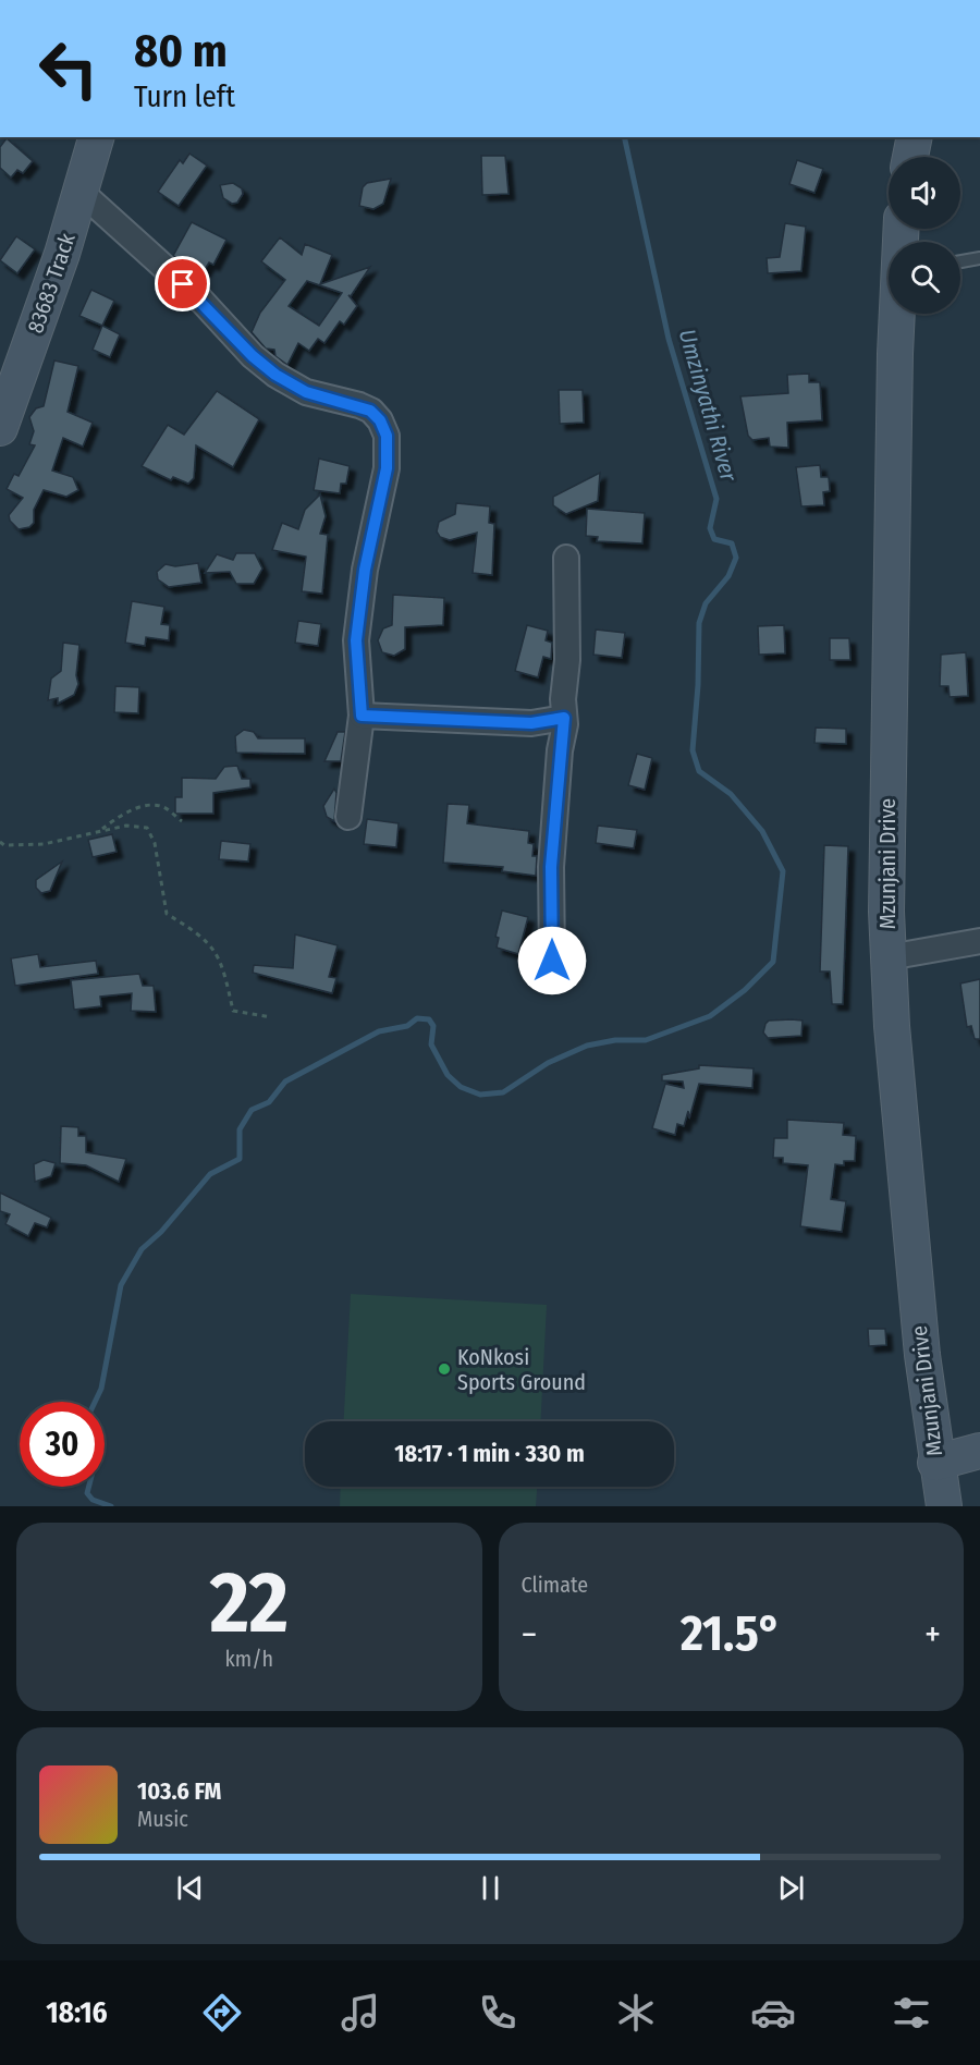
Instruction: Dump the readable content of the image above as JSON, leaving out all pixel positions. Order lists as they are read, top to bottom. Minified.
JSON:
{"streets":{"main road":["83683 Track","Mzunjani Drive"]},"water":["Umzinyathi River"],"places":["KoNkosi Sports Ground"],"page":{"turn":["80 m","Turn left"],"limit":"30","trip":"18:17 · 1 min · 330 m","tile":[["22","km/h"],"Climate"],"heat":["−","21.5°","+"],"song":["103.6 FM","Music"],"tabs":"18:16"}}
